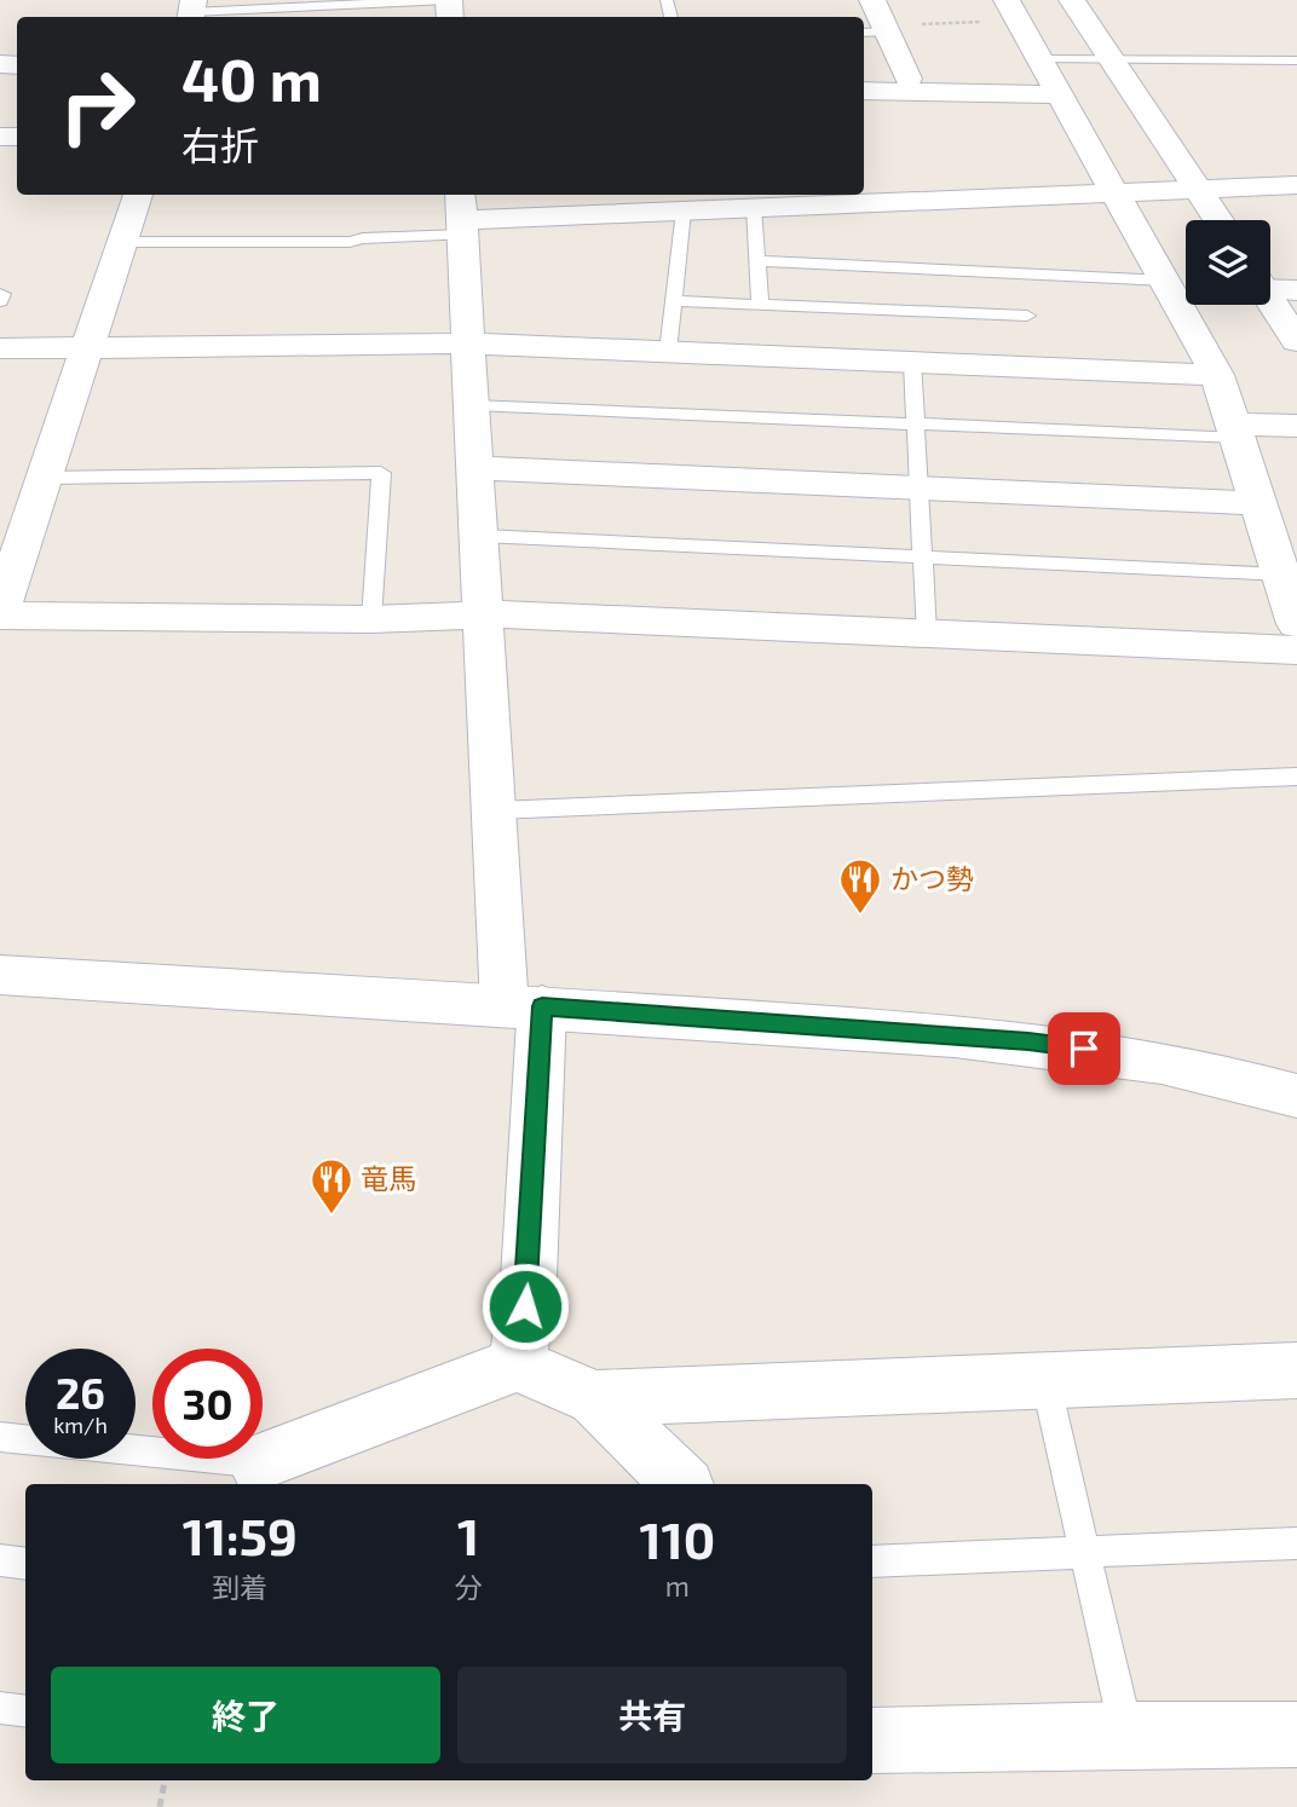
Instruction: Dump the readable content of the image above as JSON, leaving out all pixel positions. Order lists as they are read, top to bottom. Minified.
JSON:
{"places":{"restaurant":["かつ勢","竜馬"]},"page":{"turn":["40 m","右折"],"speed":"26 km/h","limit":"30","eta":["11:59","到着","1","分","110","m"],"buttons":["終了","共有"]}}
